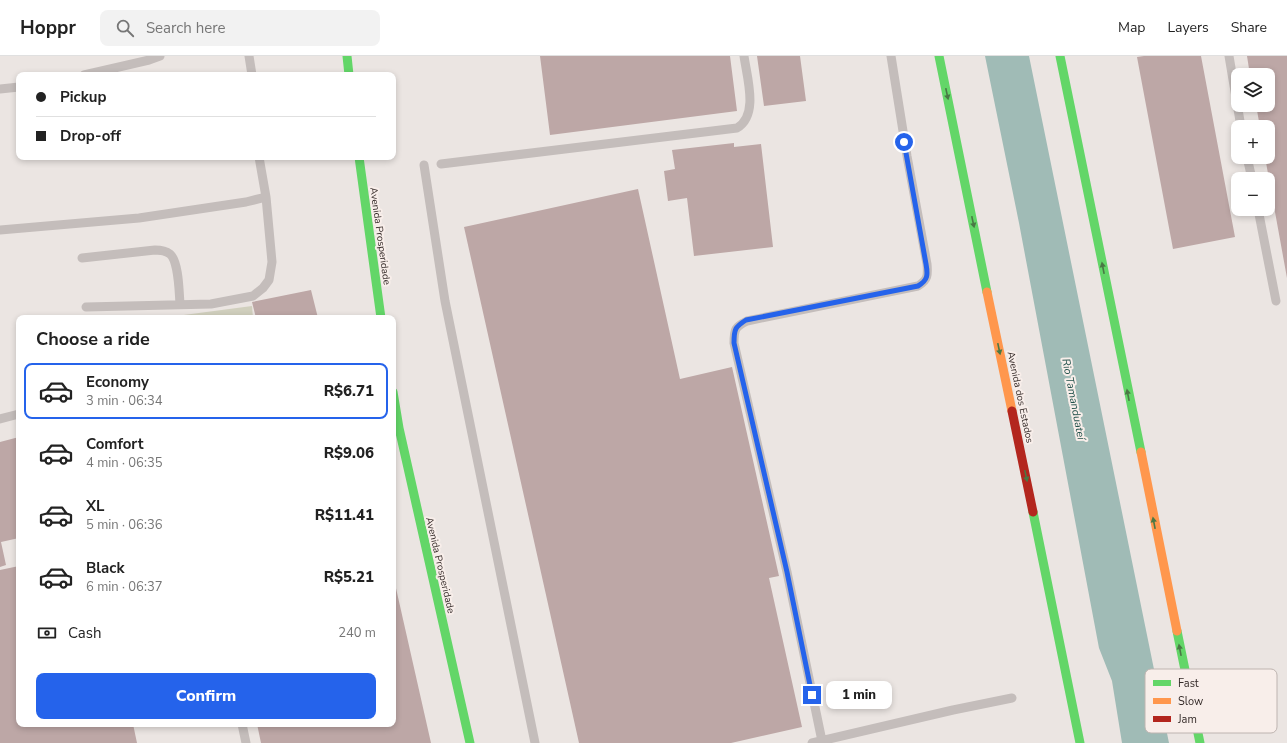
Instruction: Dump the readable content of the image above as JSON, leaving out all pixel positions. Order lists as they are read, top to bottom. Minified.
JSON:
{"streets":{"main road":["Avenida Prosperidade","Avenida dos Estados"]},"one_way":["Avenida dos Estados"],"water":["Rio Tamanduateí"],"legend":["Fast","Slow","Jam"],"page":{"header":"Hoppr","search":"Search here","nav":["Map","Layers","Share"],"map_buttons":["+","−"],"banner":["Pickup","Drop-off"],"heading":"Choose a ride","list":[{"name":"Economy","note":"3 min · 06:34","value":"R$6.71"},{"name":"Comfort","note":"4 min · 06:35","value":"R$9.06"},{"name":"XL","note":"5 min · 06:36","value":"R$11.41"},{"name":"Black","note":"6 min · 06:37","value":"R$5.21"}],"pay":["Cash","240 m"],"buttons":"Confirm","bubble":"1 min"}}
